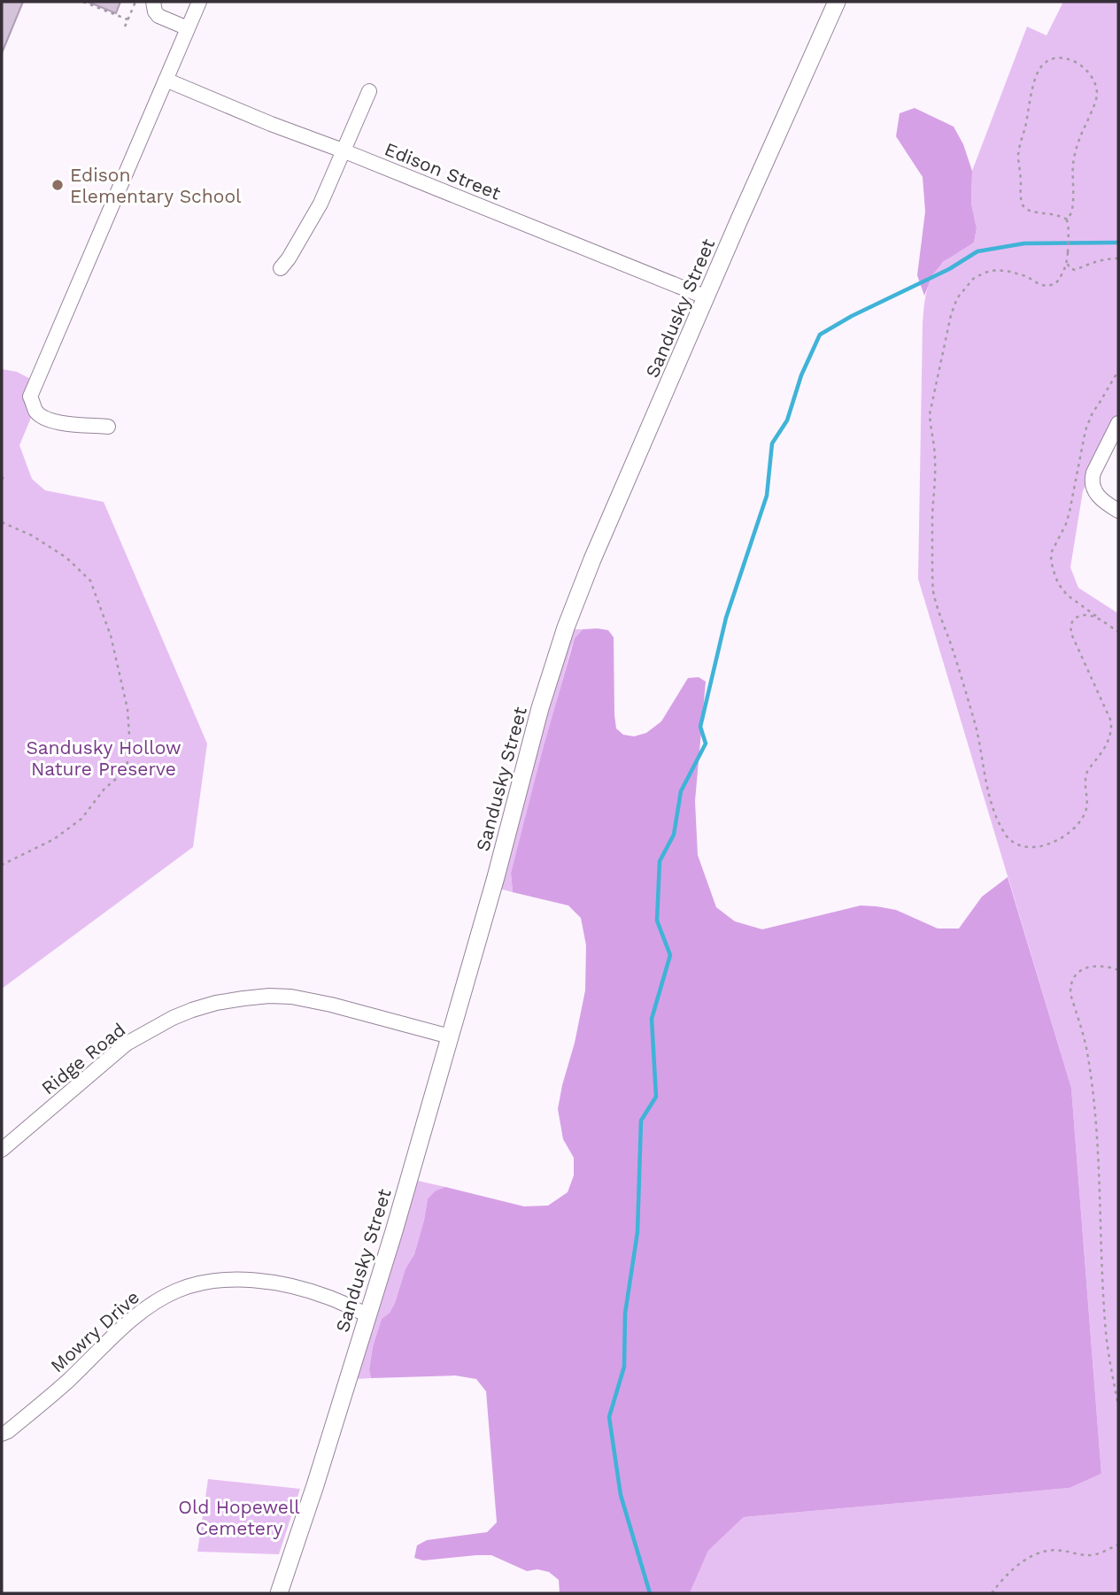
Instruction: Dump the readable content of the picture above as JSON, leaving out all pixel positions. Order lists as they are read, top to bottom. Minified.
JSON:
{"streets":{"main road":["Sandusky Street"],"street":["Edison Street","Ridge Road","Mowry Drive"]},"crossings":[["Edison Street","Sandusky Street"],["Sandusky Street","Ridge Road"],["Sandusky Street","Mowry Drive"]],"parks":["Sandusky Hollow Nature Preserve","Old Hopewell Cemetery"],"places":["Edison Elementary School"]}
